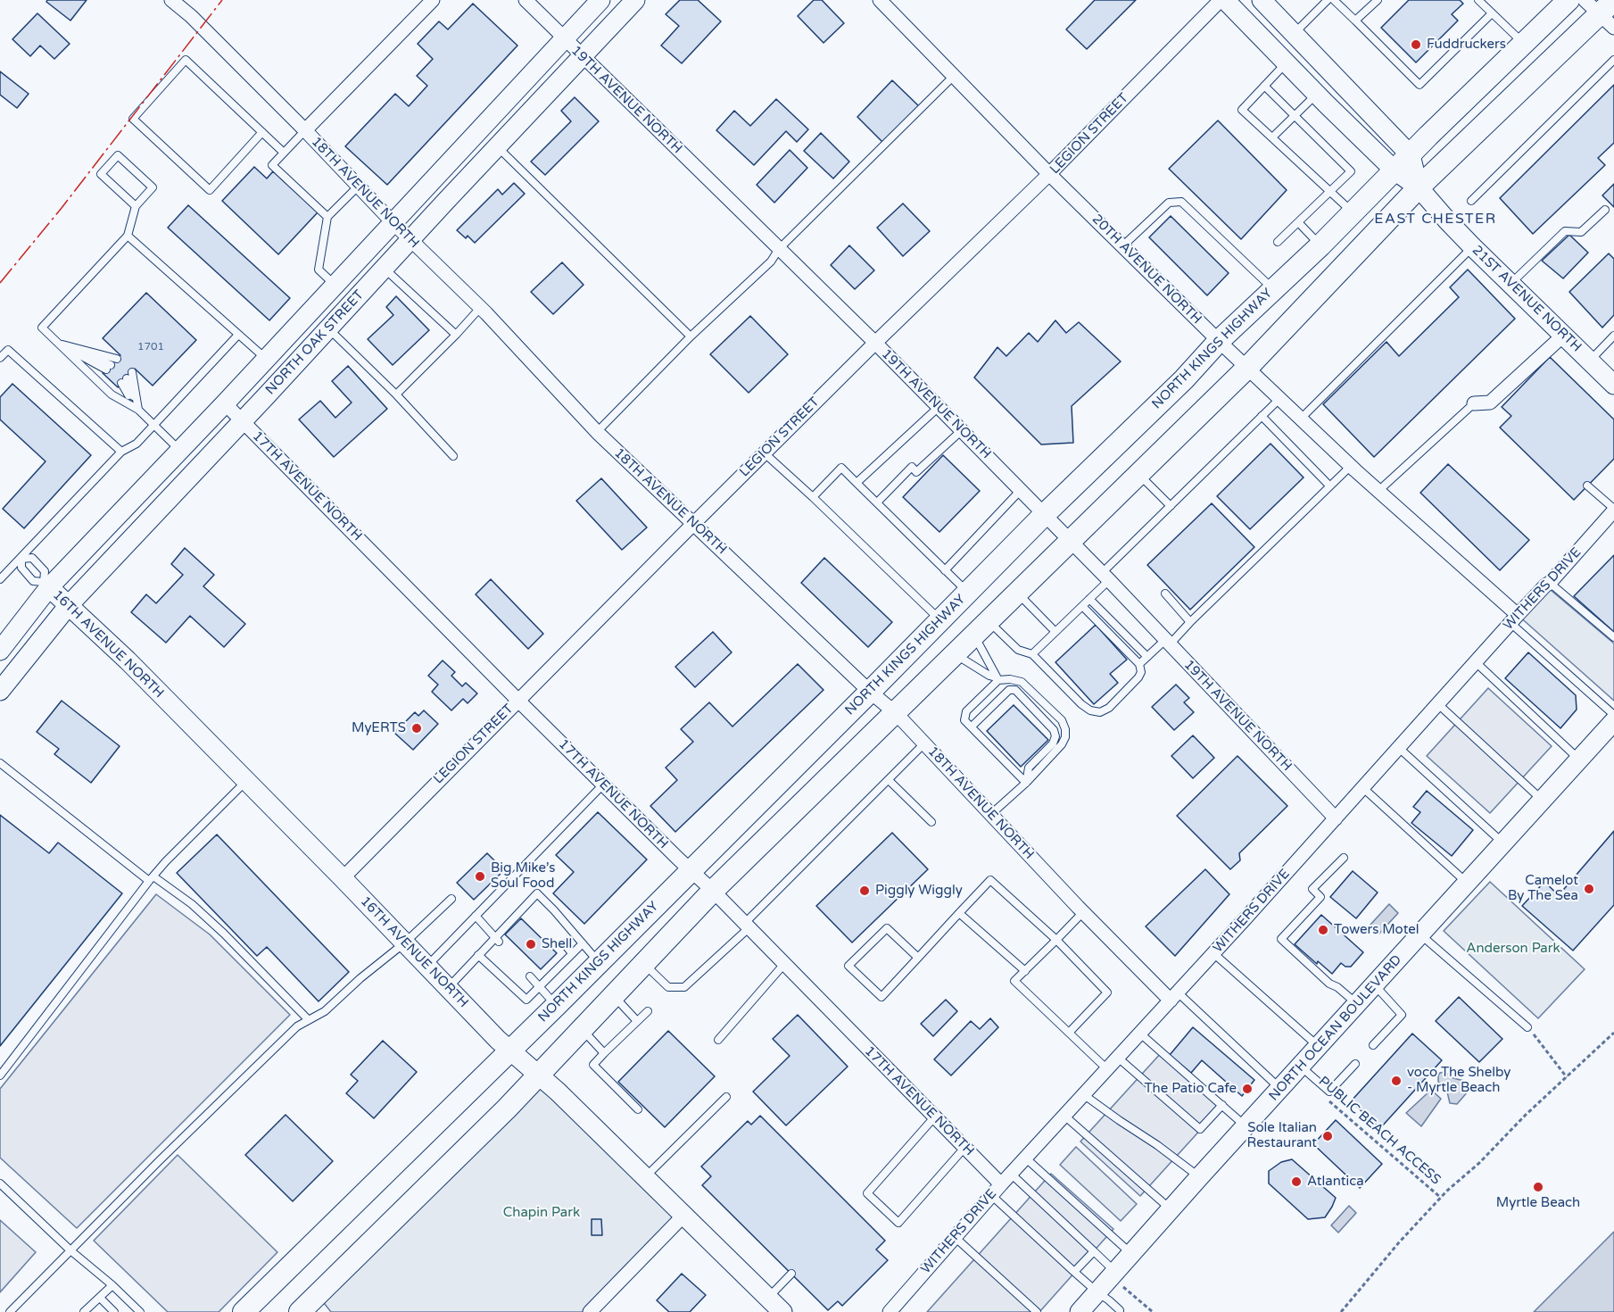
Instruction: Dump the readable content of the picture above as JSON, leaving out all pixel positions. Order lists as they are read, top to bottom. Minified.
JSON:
{"streets":{"main road":["21ST AVENUE NORTH","NORTH OAK STREET","NORTH KINGS HIGHWAY","16TH AVENUE NORTH","NORTH OCEAN BOULEVARD"],"street":["19TH AVENUE NORTH","LEGION STREET","18TH AVENUE NORTH","20TH AVENUE NORTH","17TH AVENUE NORTH","WITHERS DRIVE"],"path":["PUBLIC BEACH ACCESS"]},"crossings":[["19TH AVENUE NORTH","LEGION STREET"],["19TH AVENUE NORTH","NORTH OAK STREET"],["19TH AVENUE NORTH","NORTH KINGS HIGHWAY"],["19TH AVENUE NORTH","WITHERS DRIVE"],["LEGION STREET","18TH AVENUE NORTH"],["LEGION STREET","20TH AVENUE NORTH"],["LEGION STREET","17TH AVENUE NORTH"],["LEGION STREET","16TH AVENUE NORTH"],["18TH AVENUE NORTH","NORTH OAK STREET"],["18TH AVENUE NORTH","NORTH KINGS HIGHWAY"],["18TH AVENUE NORTH","WITHERS DRIVE"],["20TH AVENUE NORTH","NORTH KINGS HIGHWAY"],["20TH AVENUE NORTH","WITHERS DRIVE"],["21ST AVENUE NORTH","NORTH KINGS HIGHWAY"],["NORTH OAK STREET","17TH AVENUE NORTH"],["NORTH OAK STREET","16TH AVENUE NORTH"],["NORTH KINGS HIGHWAY","17TH AVENUE NORTH"],["NORTH KINGS HIGHWAY","16TH AVENUE NORTH"],["17TH AVENUE NORTH","WITHERS DRIVE"]],"districts":["EAST CHESTER"],"parks":["Anderson Park","Chapin Park"],"places":["Fuddruckers","MyERTS","Big Mike’s Soul Food","Camelot By The Sea","Piggly Wiggly","Towers Motel","Shell","voco The Shelby - Myrtle Beach","The Patio Cafe","Sole Italian Restaurant","Atlantica","Myrtle Beach"],"house_numbers":["1701"]}
